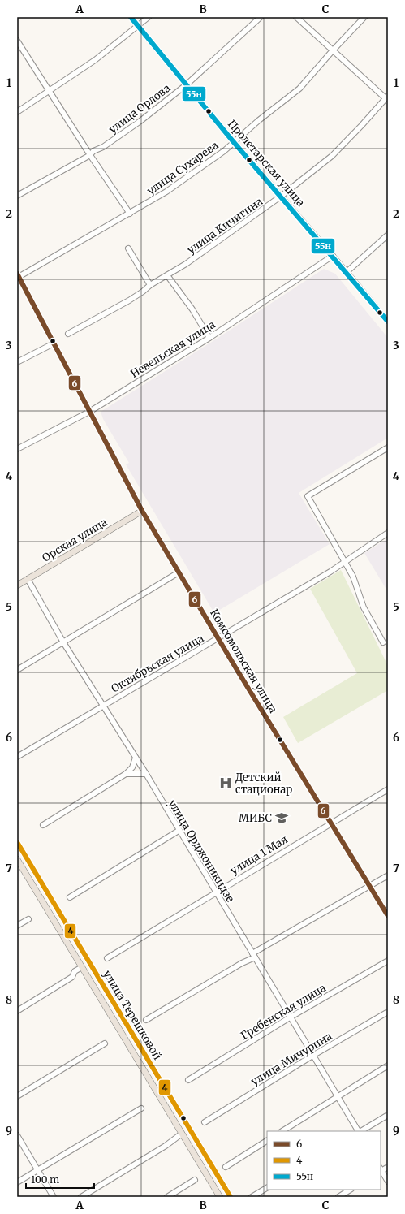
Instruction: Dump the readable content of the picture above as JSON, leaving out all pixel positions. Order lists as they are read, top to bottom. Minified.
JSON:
{"streets":{"main road":["Пролетарская улица","Орская улица","Комсомольская улица","улица Терешковой"],"street":["улица Орлова","улица Сухарева","улица Кичигина","Невельская улица","Октябрьская улица","улица Орджоникидзе","улица 1 Мая","Гребенская улица","улица Мичурина"]},"crossings":[["улица Орлова","Пролетарская улица"],["Пролетарская улица","улица Сухарева"],["Пролетарская улица","улица Кичигина"],["Пролетарская улица","Невельская улица"],["улица Сухарева","Комсомольская улица"],["Невельская улица","Комсомольская улица"],["Орская улица","Комсомольская улица"],["Орская улица","улица Орджоникидзе"],["Комсомольская улица","Октябрьская улица"],["Комсомольская улица","улица 1 Мая"],["Октябрьская улица","улица Орджоникидзе"],["улица Орджоникидзе","улица 1 Мая"],["улица Орджоникидзе","Гребенская улица"],["улица Орджоникидзе","улица Мичурина"]],"places":{"hospital":["Детский стационар"],"school or university":["МИБС"]},"lines":["transit line 55н","transit line 6","transit line 4"],"legend":["6","4","55н"],"scale_bar":"100 m","grid":{"columns":["A","B","C"],"rows":["1","2","3","4","5","6","7","8","9"]}}
